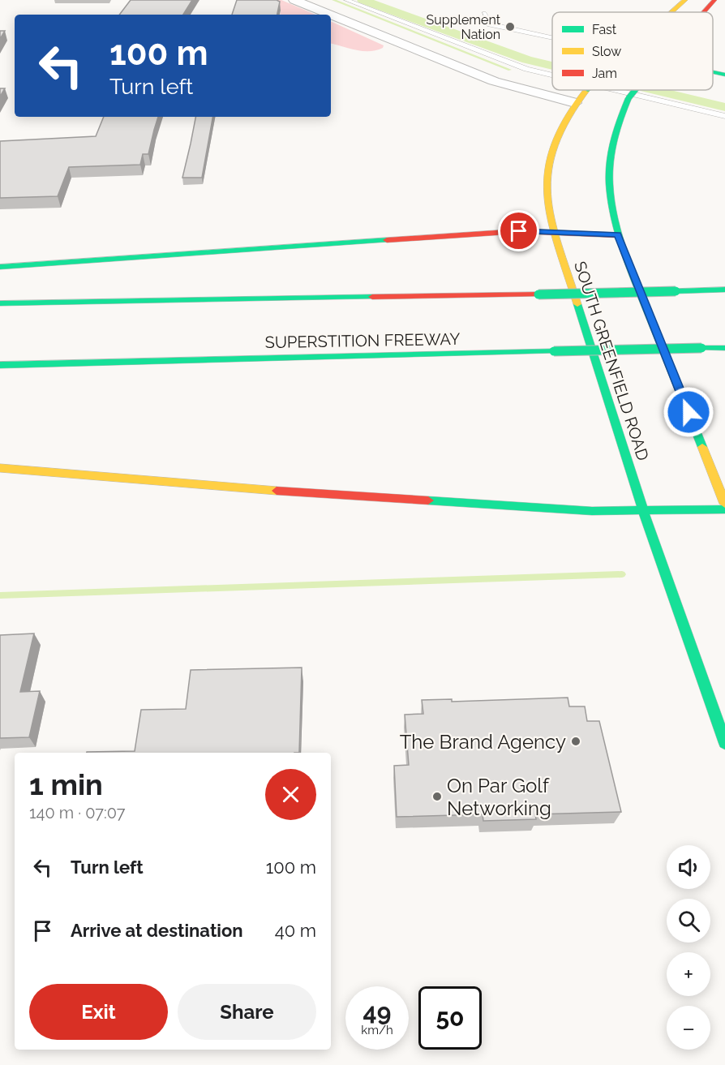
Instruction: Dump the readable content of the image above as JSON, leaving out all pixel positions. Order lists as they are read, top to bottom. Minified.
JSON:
{"streets":{"main road":["SUPERSTITION FREEWAY","SOUTH GREENFIELD ROAD"]},"places":["Supplement Nation","The Brand Agency","On Par Golf Networking"],"legend":["Fast","Slow","Jam"],"page":{"turn":["100 m","Turn left"],"heading":["1 min","140 m · 07:07"],"list":[{"name":"Turn left","value":"100 m"},{"name":"Arrive at destination","value":"40 m"}],"map_buttons":["+","−"],"buttons":["Exit","Share"],"speed":"49 km/h","limit":"50"}}
